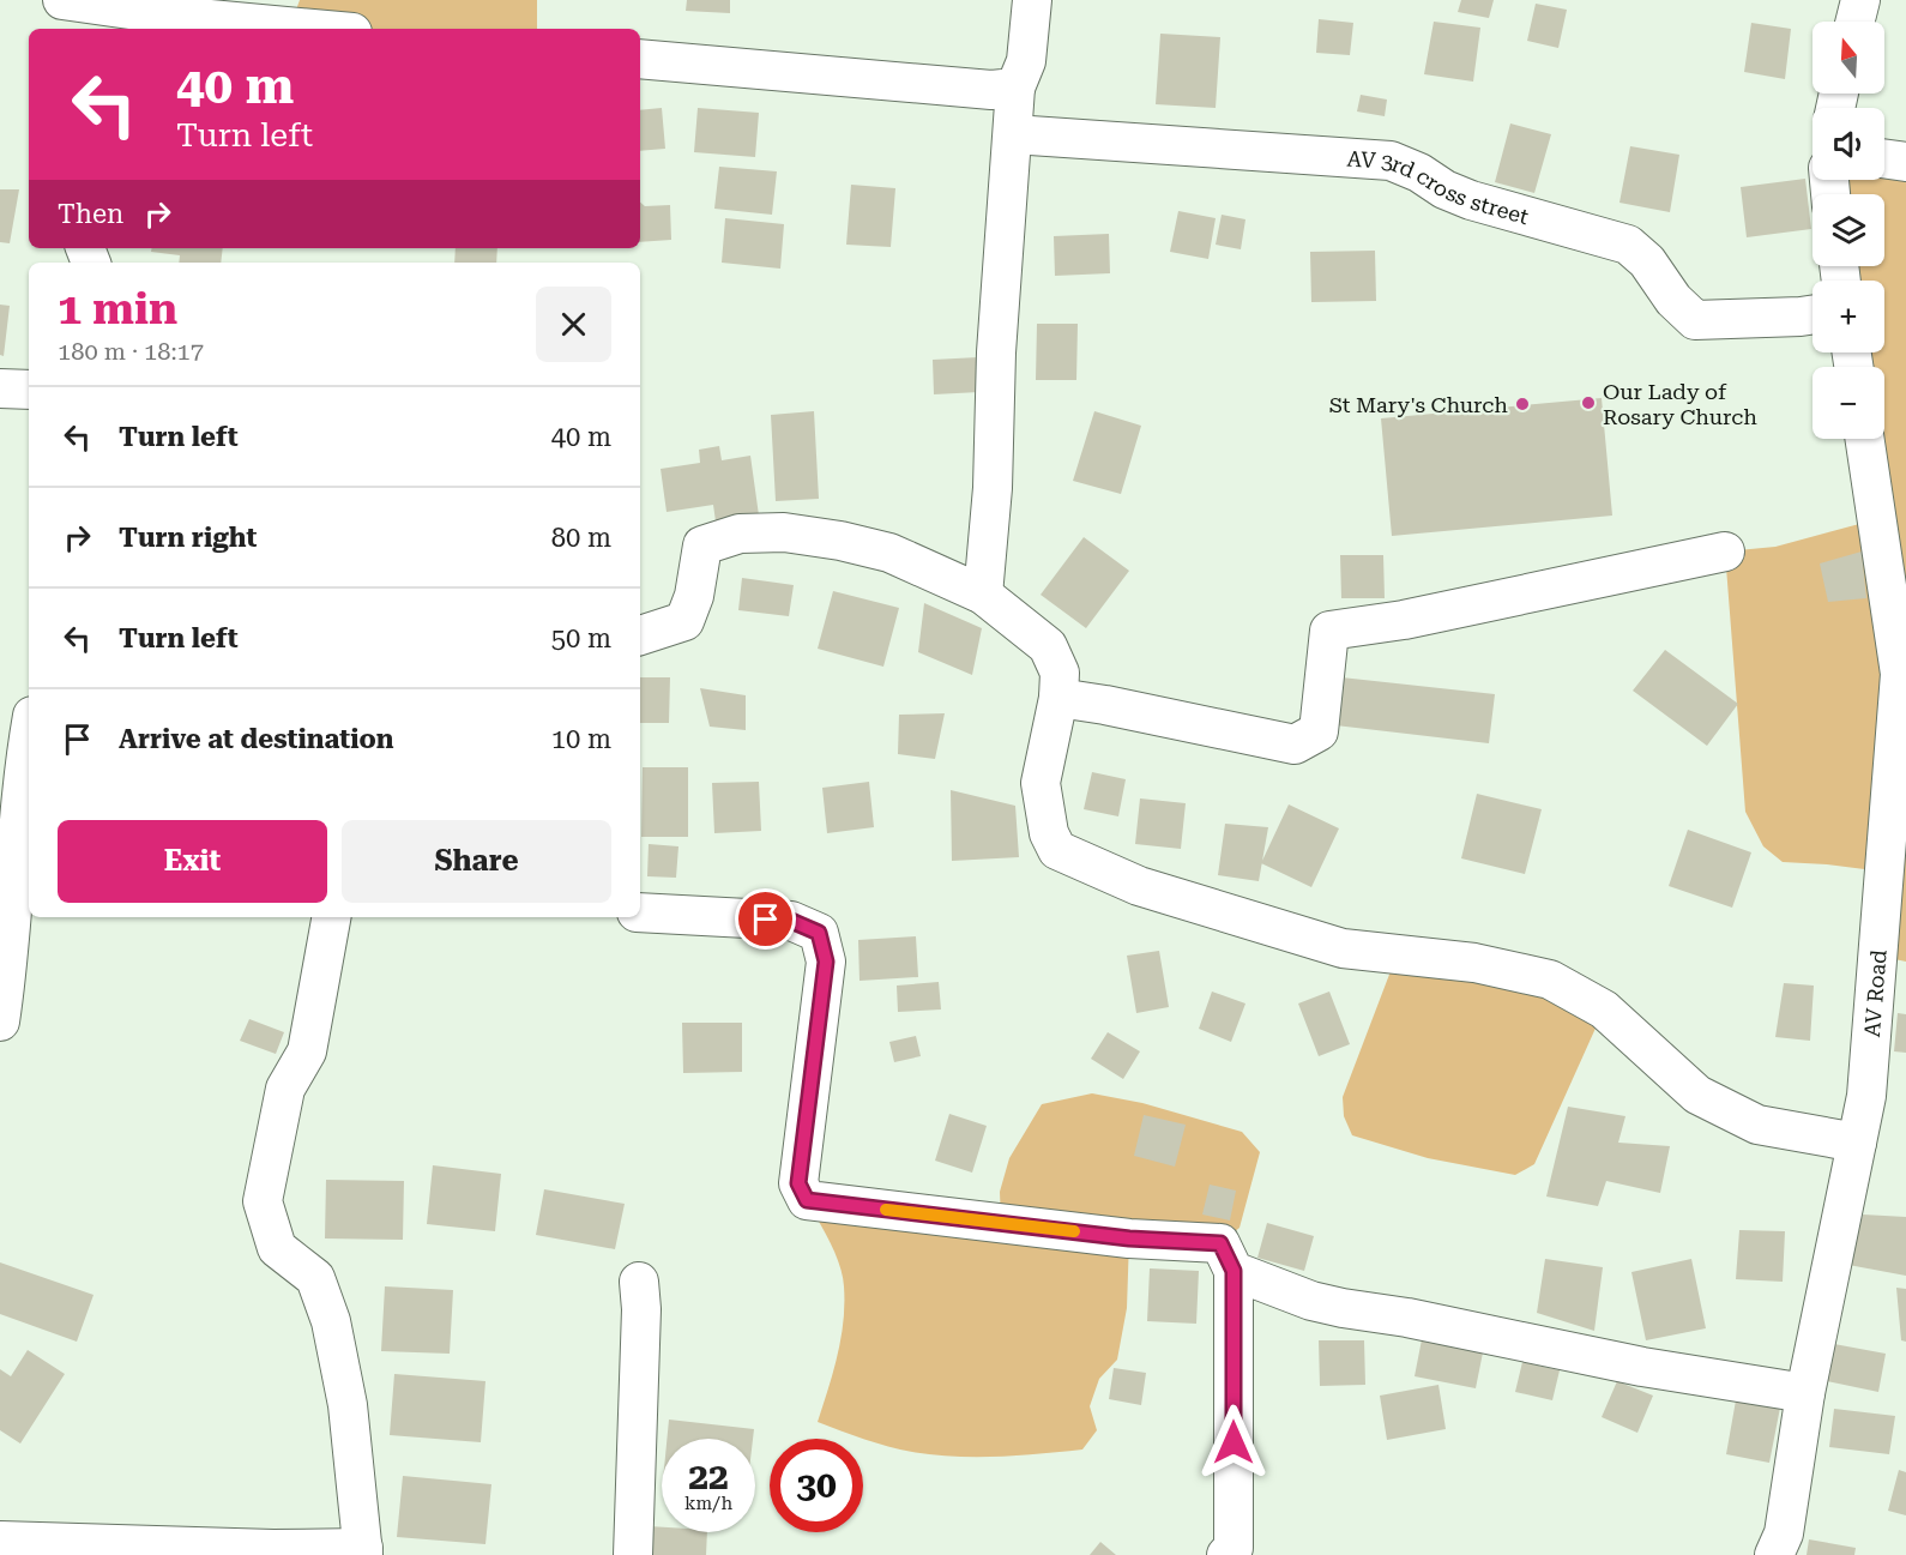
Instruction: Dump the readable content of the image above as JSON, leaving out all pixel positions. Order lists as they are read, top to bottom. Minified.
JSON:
{"streets":{"street":["AV 3rd cross street","AV Road"]},"places":["Our Lady of Rosary Church","St Mary's Church"],"north":"top","page":{"map_buttons":["+","−"],"turn":["40 m","Turn left"],"then":"Then","heading":["1 min","180 m · 18:17"],"list":[{"name":"Turn left","value":"40 m"},{"name":"Turn right","value":"80 m"},{"name":"Turn left","value":"50 m"},{"name":"Arrive at destination","value":"10 m"}],"buttons":["Exit","Share"],"speed":"22 km/h","limit":"30"}}
